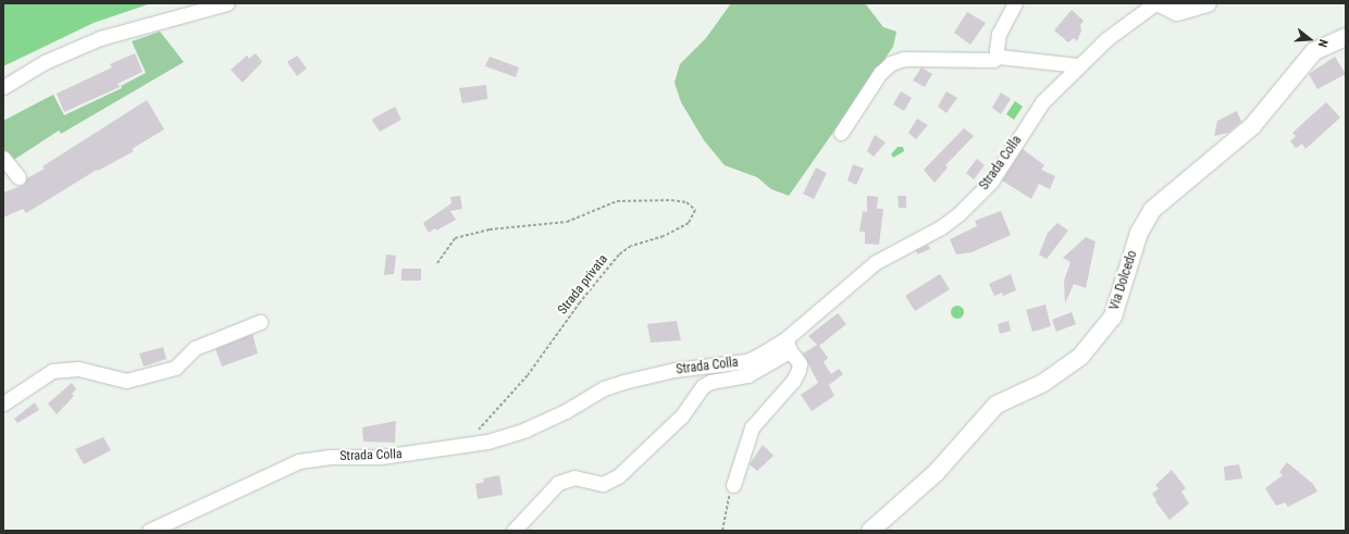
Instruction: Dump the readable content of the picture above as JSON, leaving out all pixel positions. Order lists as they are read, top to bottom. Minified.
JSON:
{"streets":{"main road":["Via Dolcedo"],"street":["Strada Colla"],"path":["Strada privata"]},"north":"right"}
